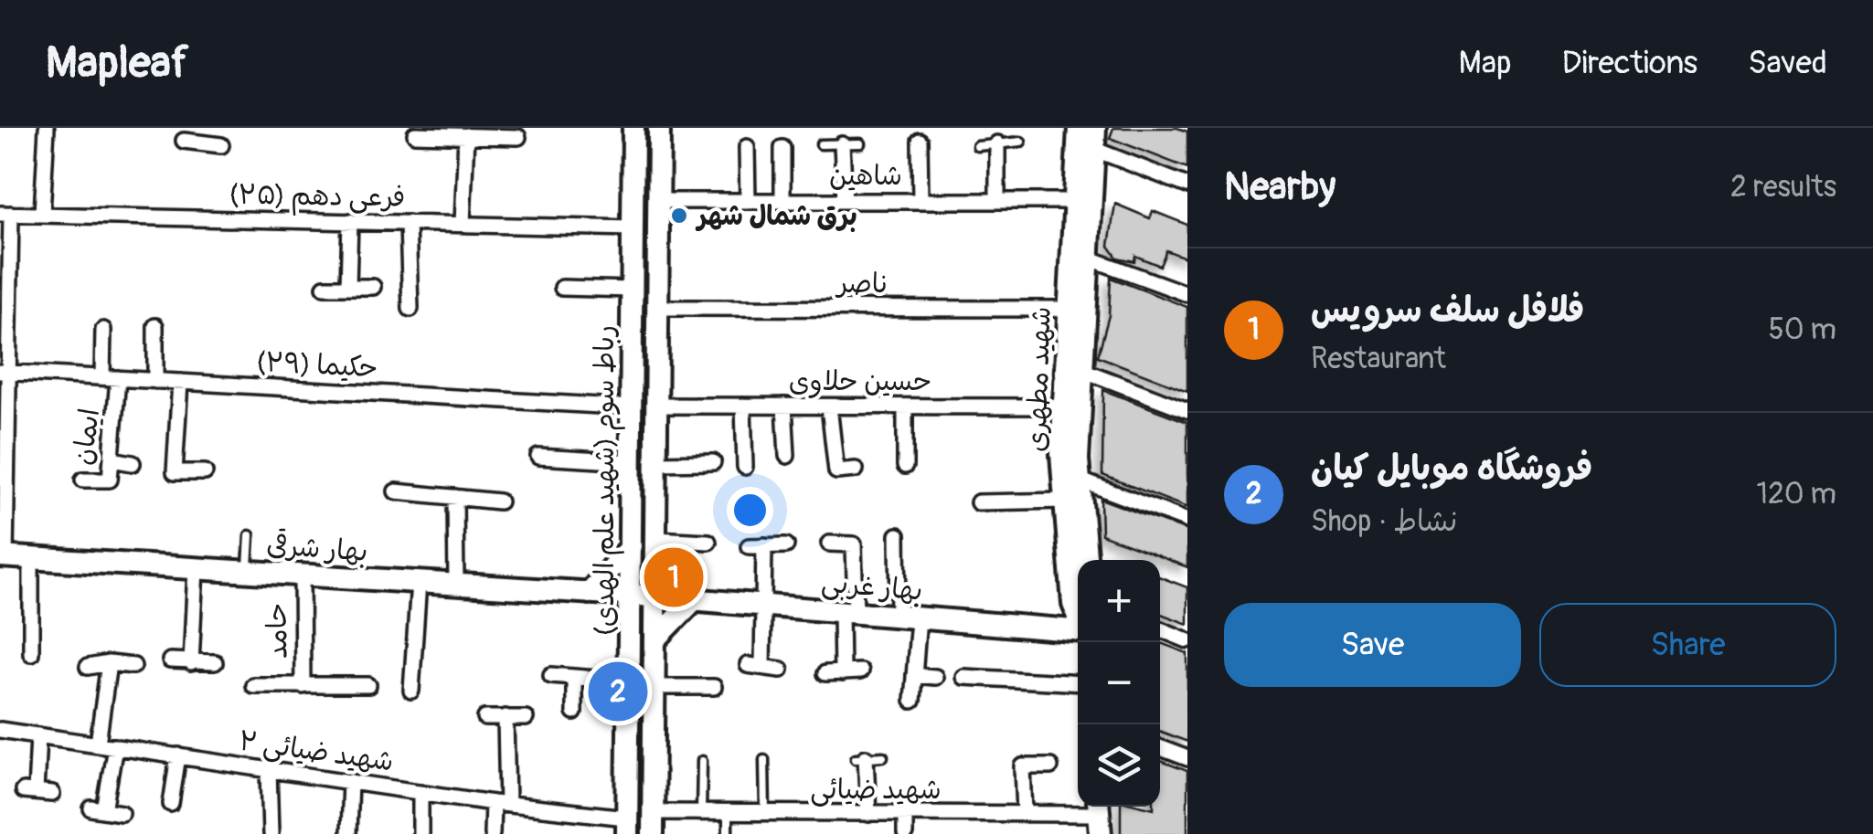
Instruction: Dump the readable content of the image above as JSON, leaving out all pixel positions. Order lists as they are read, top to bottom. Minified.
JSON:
{"streets":{"main road":["شهید مطهری","رباط سوم (شهید علم الهدی)","بهار شرقی","بهار غربی"],"street":["شاهین","فرعی دهم (۲۵)","ناصر","حکیما (۲۹)","حسین حلاوی","ایمان","حامد","شهید ضیائی ۲","شهید ضیائی"]},"crossings":[["شاهین","شهید مطهری"],["شاهین","رباط سوم (شهید علم الهدی)"],["فرعی دهم (۲۵)","رباط سوم (شهید علم الهدی)"],["ناصر","شهید مطهری"],["ناصر","رباط سوم (شهید علم الهدی)"],["حکیما (۲۹)","ایمان"],["حکیما (۲۹)","رباط سوم (شهید علم الهدی)"],["شهید مطهری","حسین حلاوی"],["حسین حلاوی","رباط سوم (شهید علم الهدی)"],["رباط سوم (شهید علم الهدی)","بهار شرقی"],["رباط سوم (شهید علم الهدی)","بهار غربی"],["رباط سوم (شهید علم الهدی)","شهید ضیائی ۲"],["رباط سوم (شهید علم الهدی)","شهید ضیائی"],["بهار شرقی","بهار غربی"],["بهار شرقی","حامد"]],"places":["برق شمال شهر"],"page":{"header":"Mapleaf","nav":["Map","Directions","Saved"],"heading":["Nearby","2 results"],"list":[{"mark":"1","name":"فلافل سلف سرویس","note":"Restaurant","value":"50 m"},{"mark":"2","name":"فروشگاه موبایل کیان","note":"Shop · نشاط","value":"120 m"}],"pins":["1","2"],"map_buttons":["+","−"],"buttons":["Save","Share"]}}
